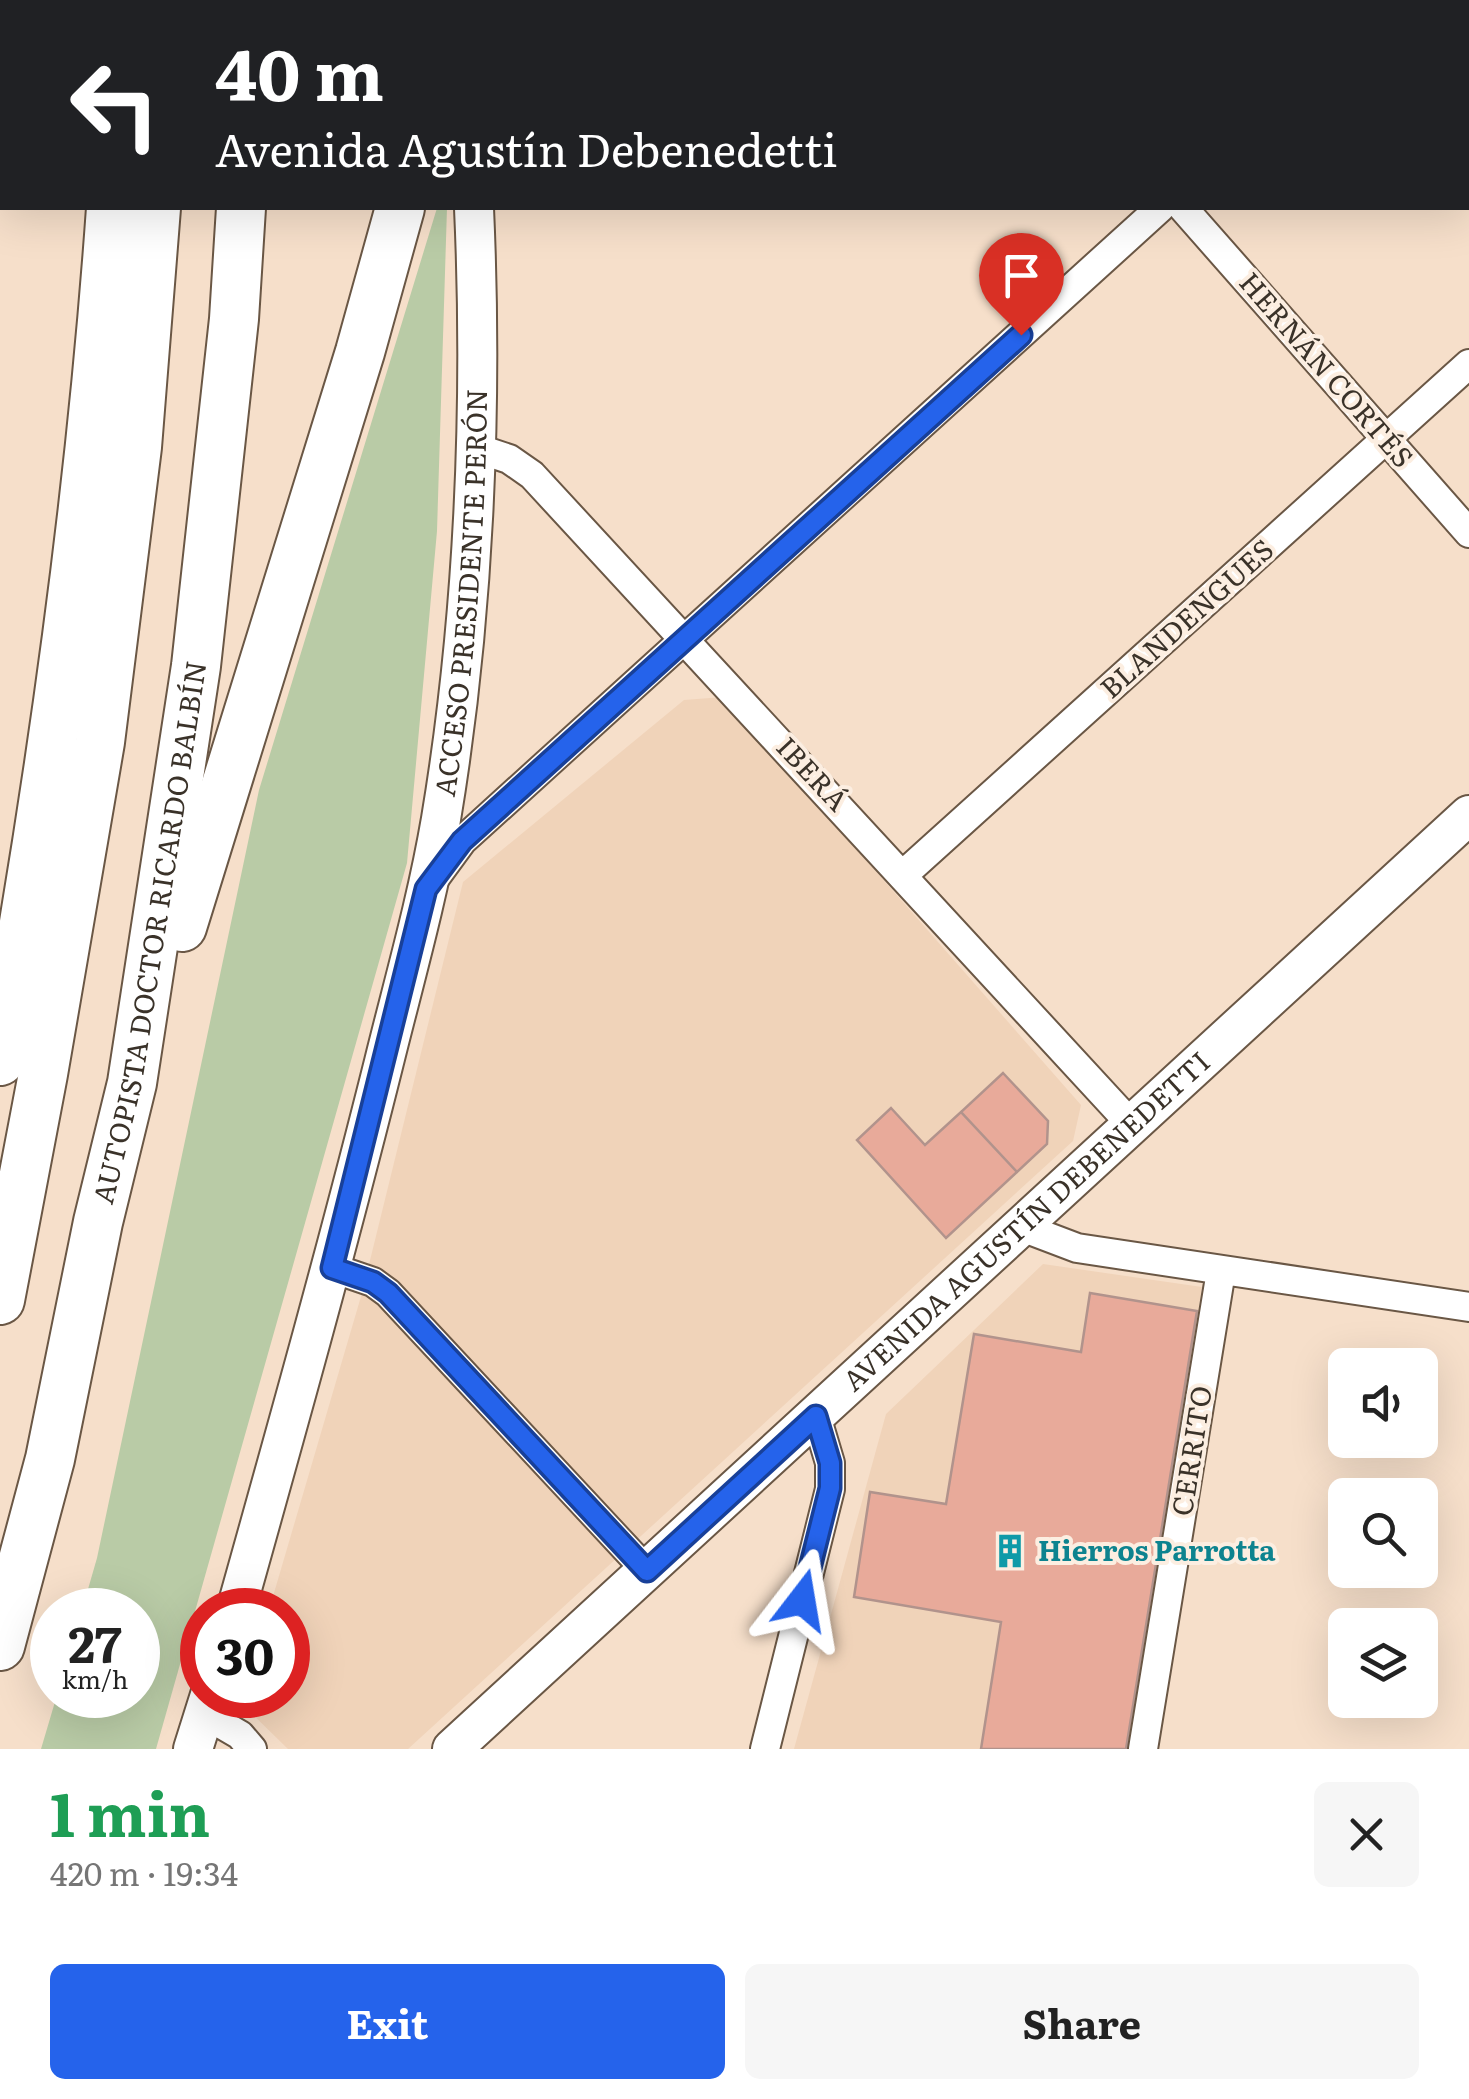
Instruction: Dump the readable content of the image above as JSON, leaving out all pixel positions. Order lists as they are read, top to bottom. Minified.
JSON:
{"streets":{"highway":["AUTOPISTA DOCTOR RICARDO BALBÍN"],"main road":["ACCESO PRESIDENTE PERÓN","AVENIDA AGUSTÍN DEBENEDETTI"],"street":["HERNÁN CORTÉS","BLANDENGUES","IBERÁ","CERRITO"]},"crossings":[["HERNÁN CORTÉS","BLANDENGUES"],["ACCESO PRESIDENTE PERÓN","IBERÁ"],["BLANDENGUES","IBERÁ"],["IBERÁ","AVENIDA AGUSTÍN DEBENEDETTI"]],"places":{"building":["Hierros Parrotta"]},"page":{"turn":["40 m","Avenida Agustín Debenedetti"],"speed":"27 km/h","limit":"30","heading":["1 min","420 m · 19:34"],"buttons":["Exit","Share"]}}
